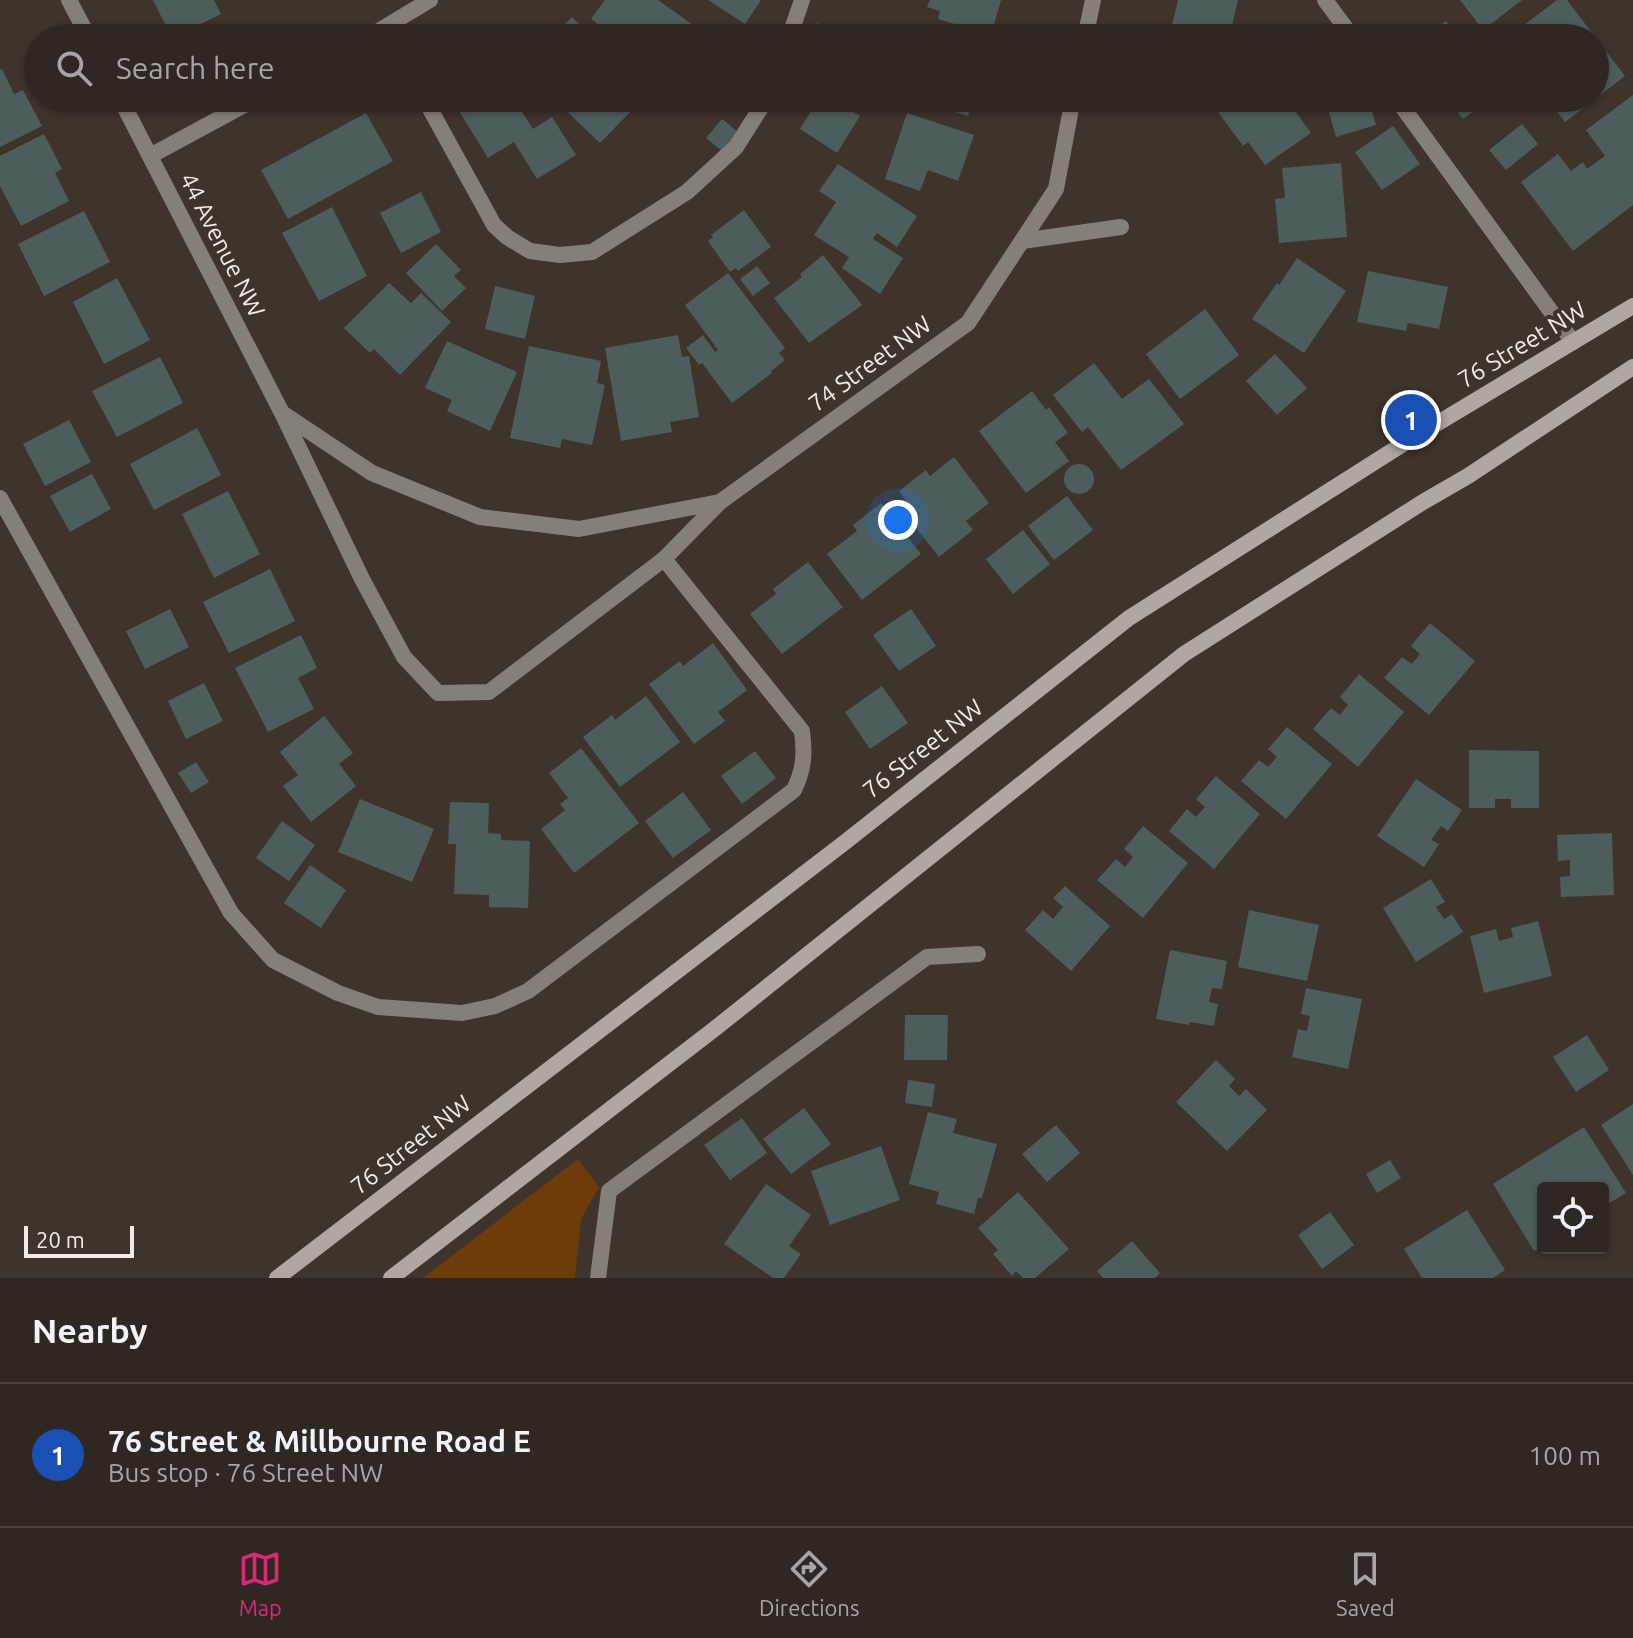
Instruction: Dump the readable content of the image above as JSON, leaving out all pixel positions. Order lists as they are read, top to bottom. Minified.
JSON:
{"streets":{"street":["44 Avenue NW","76 Street NW","74 Street NW"]},"crossings":[["44 Avenue NW","74 Street NW"]],"scale_bar":"20 m","page":{"search":"Search here","pins":"1","scale":"20 m","heading":"Nearby","list":[{"mark":"1","name":"76 Street & Millbourne Road E","note":"Bus stop · 76 Street NW","value":"100 m"}],"nav":["Map","Directions","Saved"]}}
